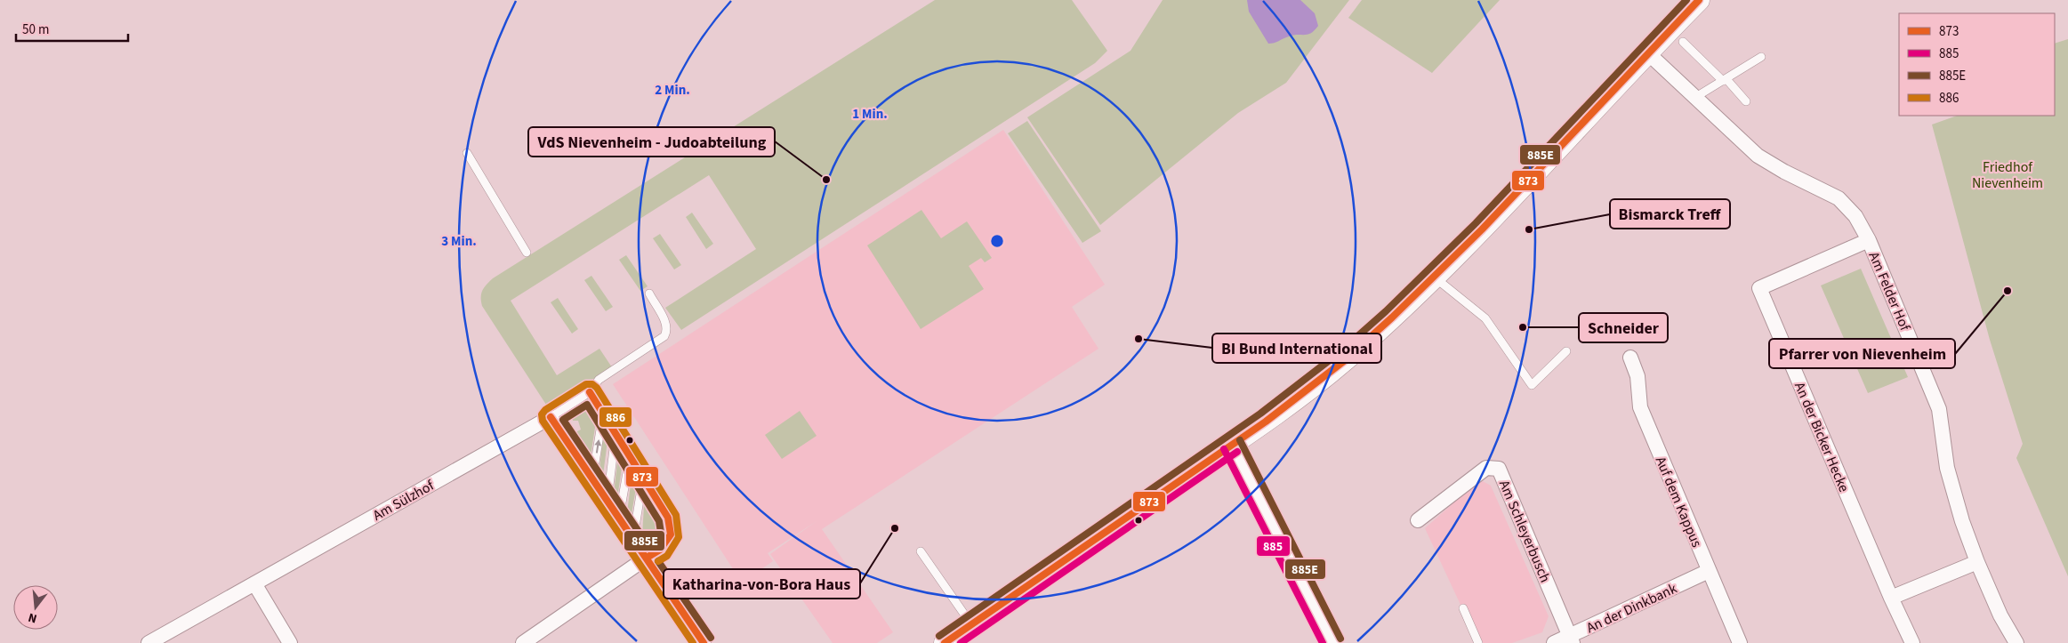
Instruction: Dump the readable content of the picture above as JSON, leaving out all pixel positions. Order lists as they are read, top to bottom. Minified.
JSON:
{"streets":{"street":["Am Felder Hof","An der Bicker Hecke","Am Sülzhof","Auf dem Kappus","Am Schleyerbusch","An der Dinkbank"]},"crossings":[["Am Felder Hof","An der Bicker Hecke"],["Auf dem Kappus","An der Dinkbank"],["Am Schleyerbusch","An der Dinkbank"]],"parks":["Friedhof Nievenheim"],"places":["VdS Nievenheim - Judoabteilung","Bismarck Treff","Pfarrer von Nievenheim","Schneider","BI Bund International","Katharina-von-Bora Haus"],"lines":["transit line 873","transit line 885E","transit line 886","transit line 885"],"legend":["873","885","885E","886"],"scale_bar":"50 m","north":"bottom","rings":["2 Min.","1 Min.","3 Min."]}
